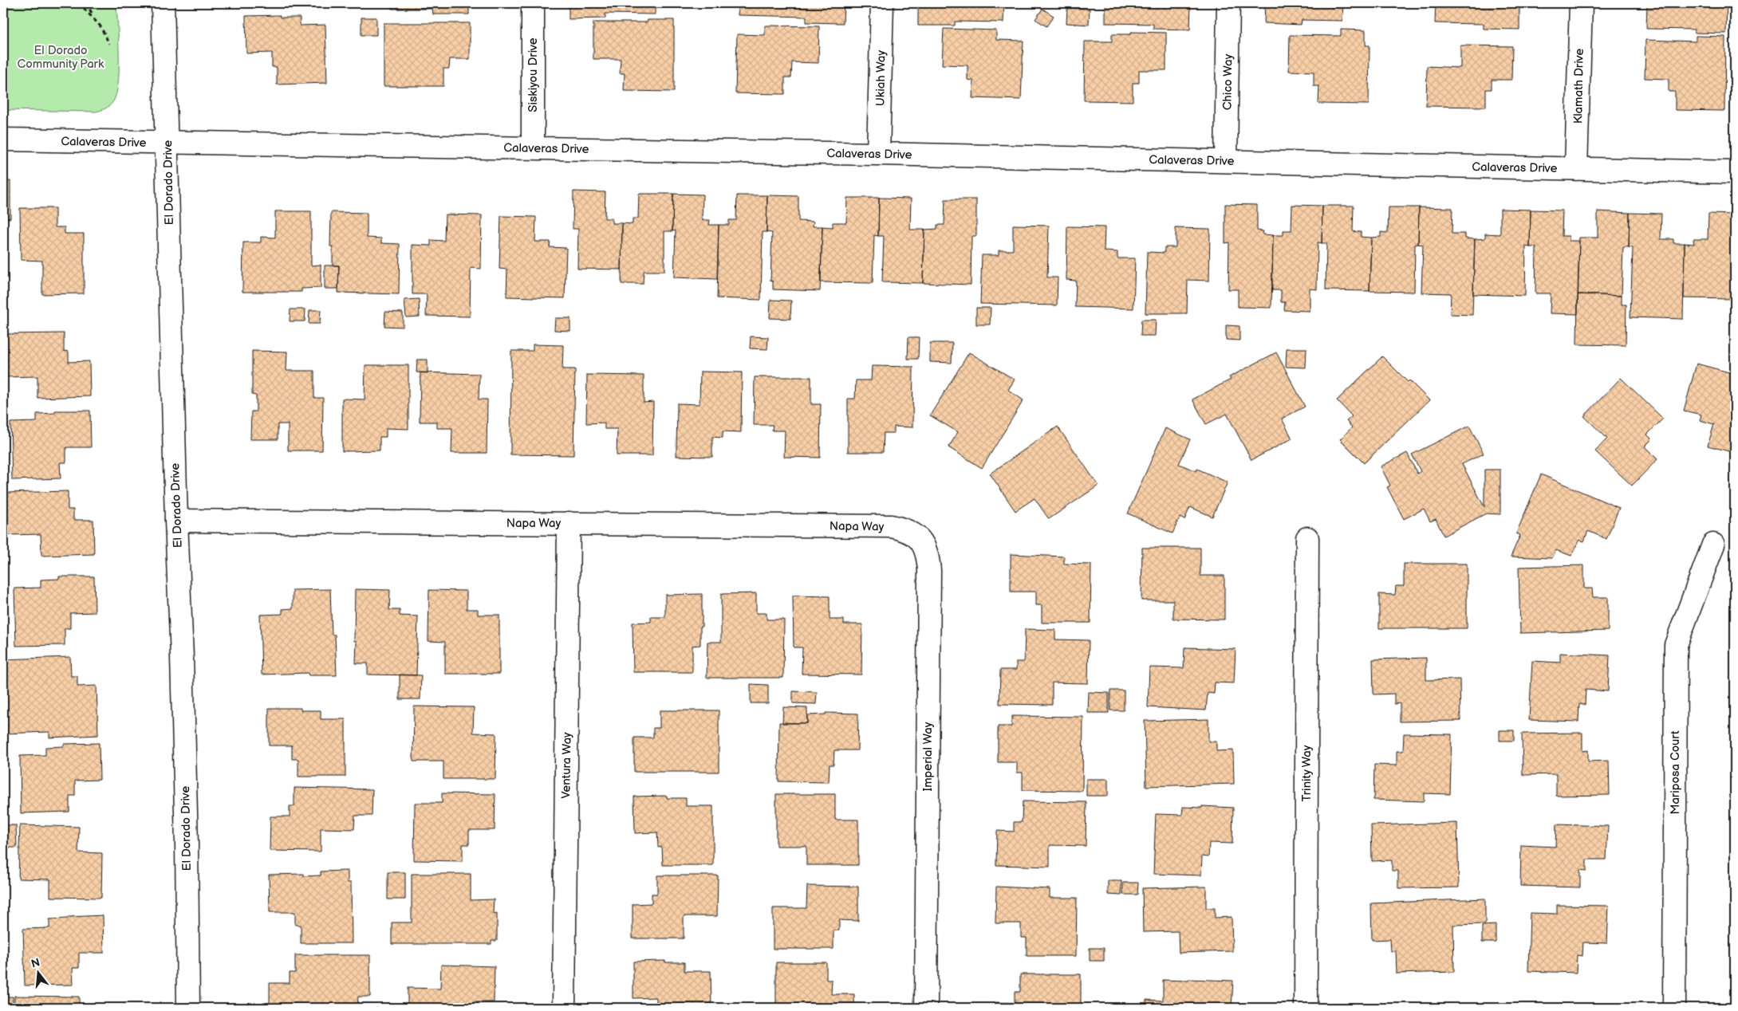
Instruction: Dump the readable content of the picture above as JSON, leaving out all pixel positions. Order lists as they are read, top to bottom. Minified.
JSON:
{"streets":{"street":["Siskiyou Drive","Ukiah Way","Chico Way","Klamath Drive","Calaveras Drive","El Dorado Drive","Napa Way","Imperial Way","Ventura Way","Mariposa Court","Trinity Way"]},"crossings":[["Siskiyou Drive","Calaveras Drive"],["Ukiah Way","Calaveras Drive"],["Chico Way","Calaveras Drive"],["Klamath Drive","Calaveras Drive"],["Calaveras Drive","El Dorado Drive"],["El Dorado Drive","Napa Way"],["Napa Way","Imperial Way"],["Napa Way","Ventura Way"]],"parks":["El Dorado Community Park"],"north":"top"}
